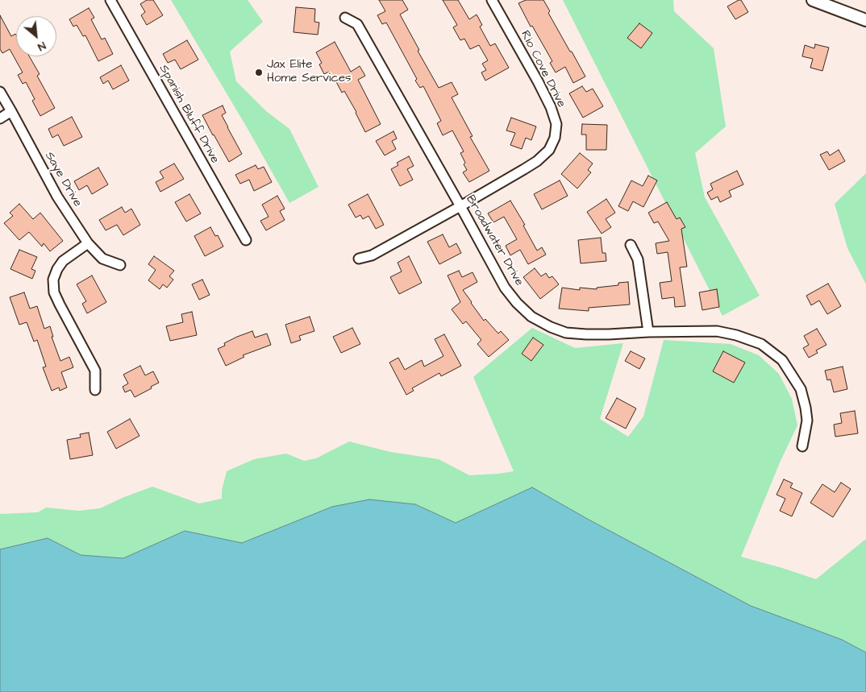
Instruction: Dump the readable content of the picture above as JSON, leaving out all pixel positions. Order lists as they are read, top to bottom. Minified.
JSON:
{"streets":{"street":["Rio Cove Drive","Spanish Bluff Drive","Saye Drive","Broadwater Drive"]},"crossings":[["Rio Cove Drive","Broadwater Drive"]],"places":["Jax Elite Home Services"],"north":"bottom right"}
